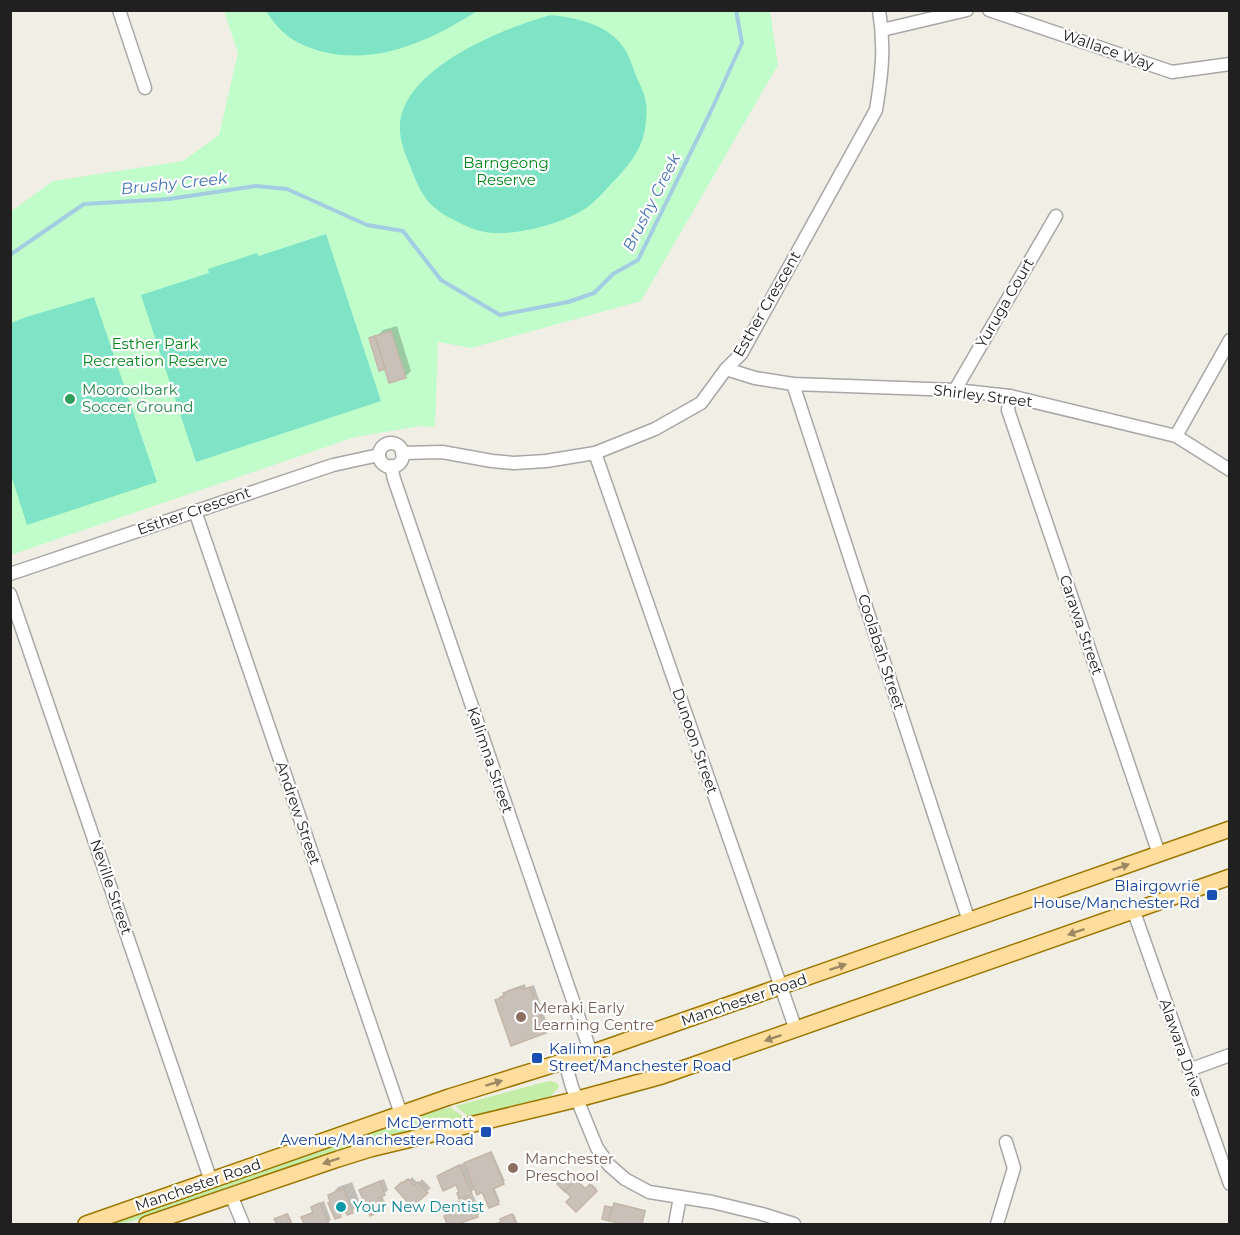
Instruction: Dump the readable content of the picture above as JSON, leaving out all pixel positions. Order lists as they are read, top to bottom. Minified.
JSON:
{"streets":{"main road":["Manchester Road"],"street":["Wallace Way","Yuruga Court","Esther Crescent","Shirley Street","Carawa Street","Coolabah Street","Dunoon Street","Kalimna Street","Andrew Street","Neville Street","Alawara Drive"]},"crossings":[["Yuruga Court","Shirley Street"],["Esther Crescent","Shirley Street"],["Esther Crescent","Dunoon Street"],["Esther Crescent","Kalimna Street"],["Esther Crescent","Andrew Street"],["Shirley Street","Carawa Street"],["Shirley Street","Coolabah Street"],["Carawa Street","Manchester Road"],["Coolabah Street","Manchester Road"],["Dunoon Street","Manchester Road"],["Kalimna Street","Manchester Road"],["Andrew Street","Manchester Road"],["Neville Street","Manchester Road"],["Manchester Road","Alawara Drive"]],"water":["Brushy Creek"],"parks":["Barngeong Reserve","Esther Park Recreation Reserve"],"places":{"other":["Mooroolbark Soccer Ground","Meraki Early Learning Centre","Manchester Preschool","Your New Dentist"],"transit":["Blairgowrie House/Manchester Rd","Kalimna Street/Manchester Road","McDermott Avenue/Manchester Road"]}}
